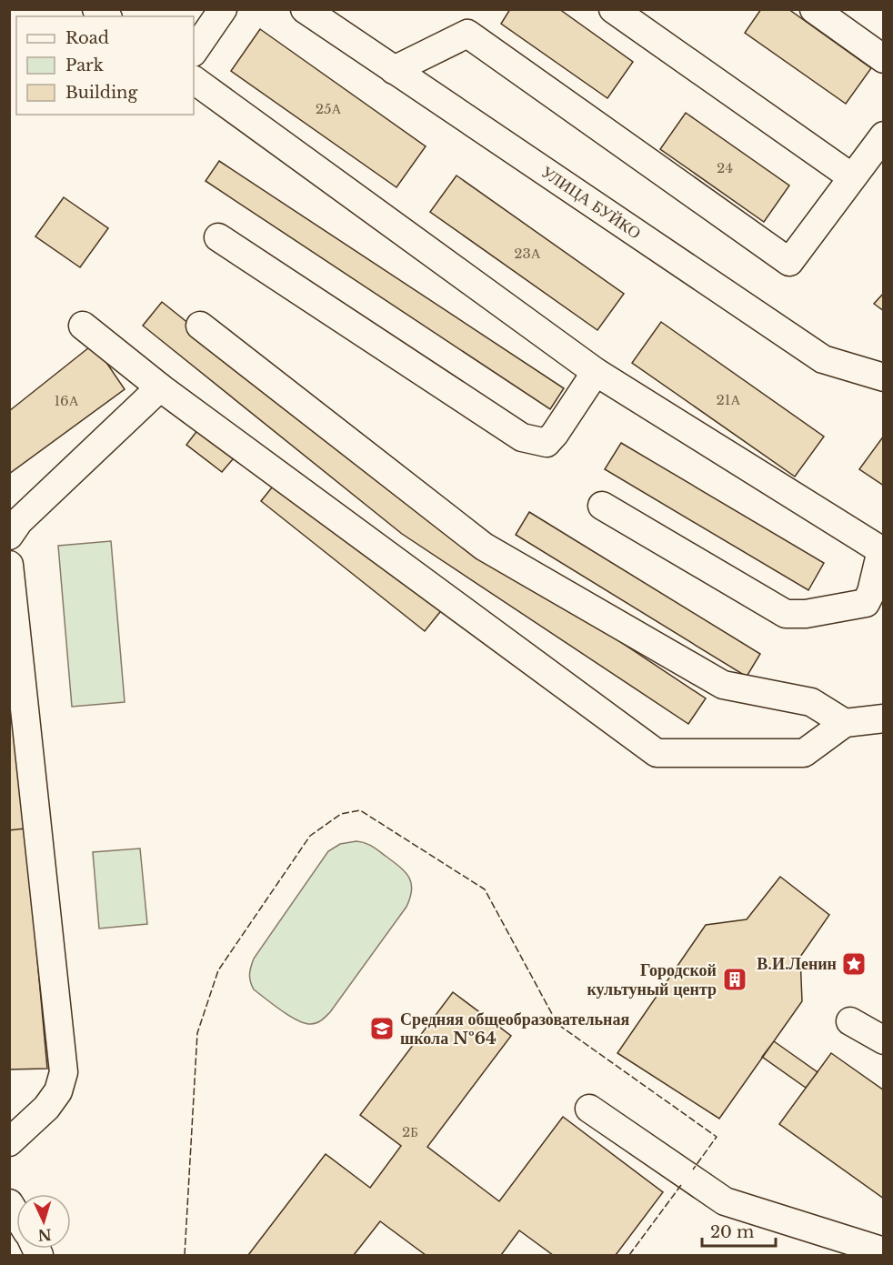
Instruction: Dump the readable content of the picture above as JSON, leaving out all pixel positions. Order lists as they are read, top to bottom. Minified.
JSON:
{"streets":{"street":["УЛИЦА БУЙКО"]},"places":{"place":["В.И.Ленин"],"building":["Городской культуный центр"],"school or university":["Средняя общеобразовательная школа №64"]},"house_numbers":["25А","24","23А","21А","16А","2Б"],"legend":["Road","Park","Building"],"scale_bar":"20 m","north":"bottom"}
